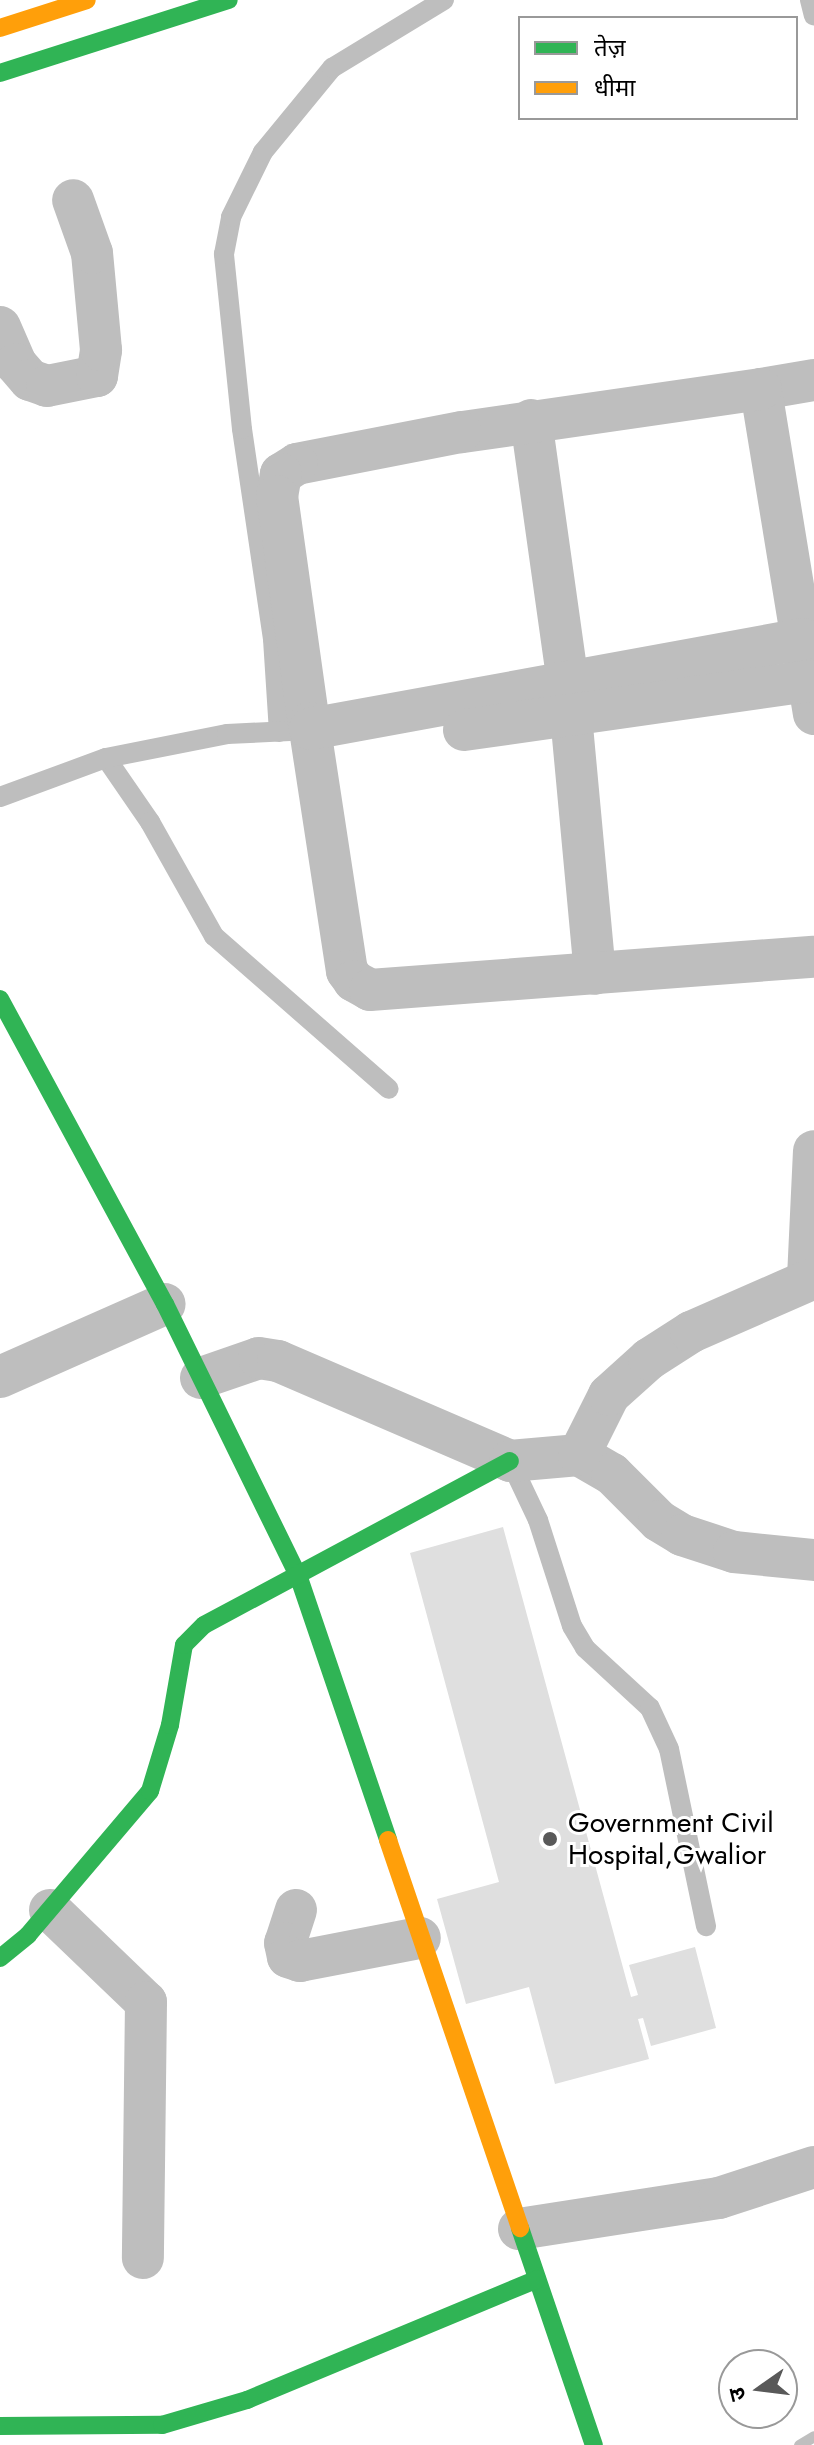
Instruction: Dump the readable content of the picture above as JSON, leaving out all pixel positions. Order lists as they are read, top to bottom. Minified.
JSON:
{"places":["Government Civil Hospital,Gwalior"],"legend":["तेज़","धीमा"],"north":"left"}
